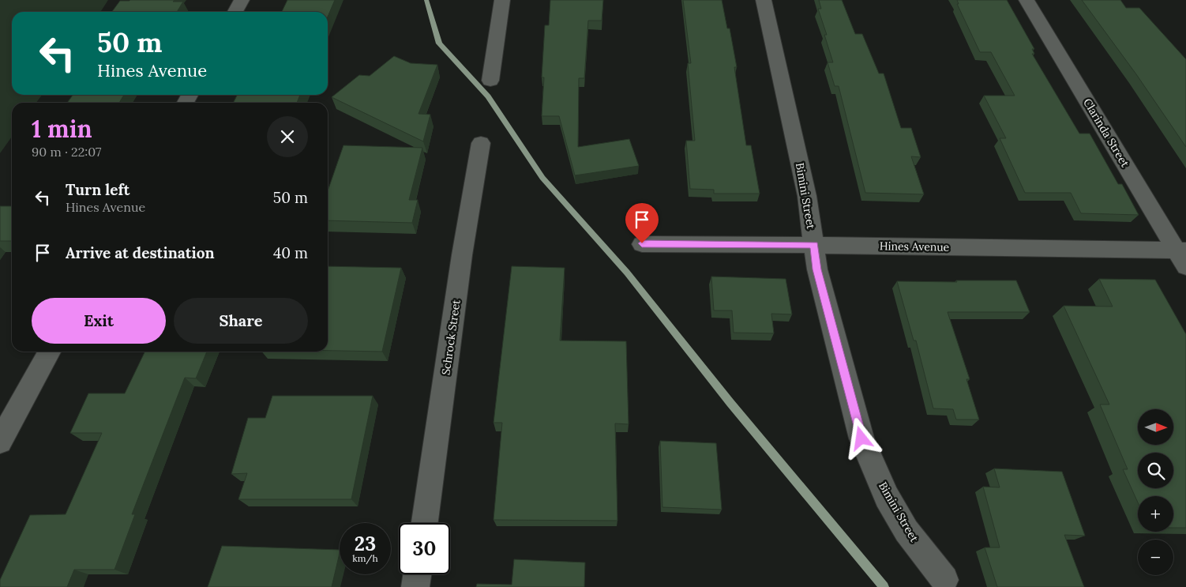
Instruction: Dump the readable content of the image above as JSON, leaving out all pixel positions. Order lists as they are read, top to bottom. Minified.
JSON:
{"streets":{"street":["Clarinda Street","Bimini Street","Hines Avenue","Schrock Street"]},"crossings":[["Clarinda Street","Hines Avenue"],["Bimini Street","Hines Avenue"]],"north":"right","page":{"turn":["50 m","Hines Avenue"],"heading":["1 min","90 m · 22:07"],"list":[{"name":"Turn left","note":"Hines Avenue","value":"50 m"},{"name":"Arrive at destination","value":"40 m"}],"buttons":["Exit","Share"],"map_buttons":["+","−"],"speed":"23 km/h","limit":"30"}}
